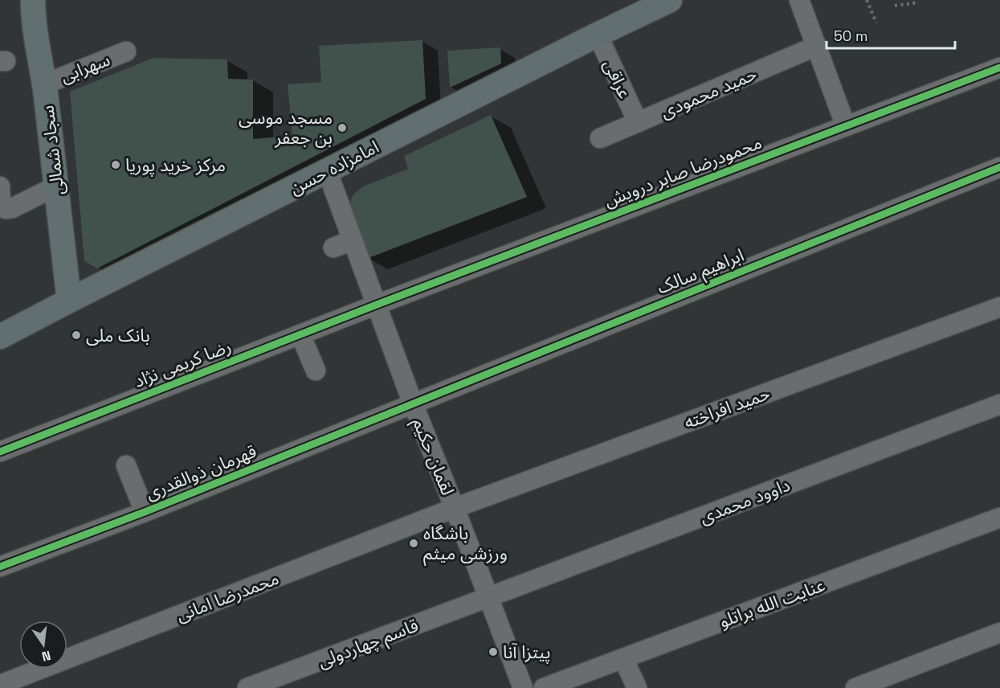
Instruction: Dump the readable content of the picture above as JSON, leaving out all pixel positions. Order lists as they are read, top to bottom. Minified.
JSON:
{"streets":{"main road":["سجاد شمالی","امامزاده حسن"],"street":["سهرابی","عراقی","حمید محمودی","محمودرضا صابر درویش","ابراهیم سالک","رضا کریمی نژاد","حمید افراخته","لقمان حکیم","قهرمان ذوالقدری","داوود محمدی","محمدرضا امانی","عنایت الله براتلو","قاسم چهاردولی"]},"crossings":[["سهرابی","سجاد شمالی"],["عراقی","حمید محمودی"],["عراقی","امامزاده حسن"],["سجاد شمالی","امامزاده حسن"],["امامزاده حسن","لقمان حکیم"],["محمودرضا صابر درویش","رضا کریمی نژاد"],["محمودرضا صابر درویش","لقمان حکیم"],["ابراهیم سالک","لقمان حکیم"],["ابراهیم سالک","قهرمان ذوالقدری"],["رضا کریمی نژاد","لقمان حکیم"],["حمید افراخته","لقمان حکیم"],["حمید افراخته","محمدرضا امانی"],["لقمان حکیم","قهرمان ذوالقدری"],["لقمان حکیم","داوود محمدی"],["لقمان حکیم","محمدرضا امانی"],["لقمان حکیم","قاسم چهاردولی"],["داوود محمدی","قاسم چهاردولی"]],"places":["مسجد موسی بن جعفر","مرکز خرید پوریا","بانک ملی","باشگاه ورزشی میثم","پیتزا آنا"],"scale_bar":"50 m","north":"bottom"}
